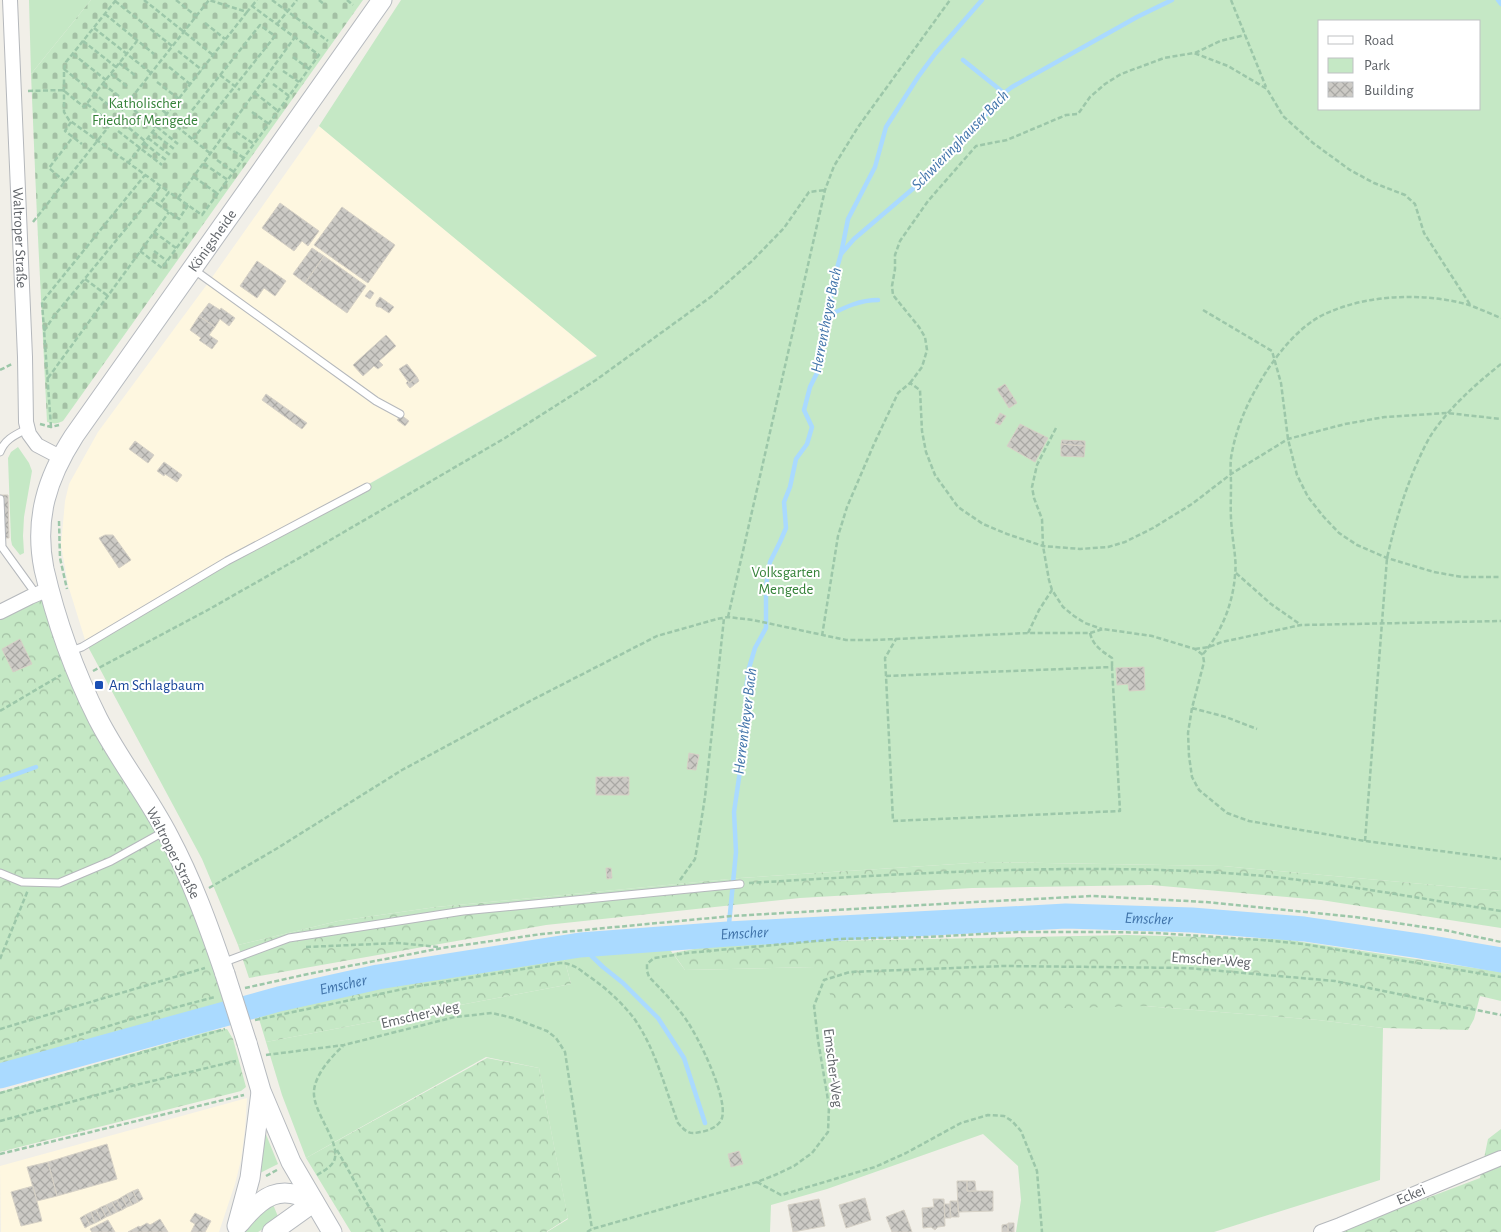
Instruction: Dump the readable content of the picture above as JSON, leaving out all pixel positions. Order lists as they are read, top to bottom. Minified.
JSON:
{"streets":{"main road":["Waltroper Straße","Königsheide"],"street":["Eckei"],"path":["Emscher-Weg"]},"crossings":[["Waltroper Straße","Königsheide"],["Waltroper Straße","Emscher-Weg"]],"water":["Schwieringhauser Bach","Herrentheyer Bach","Emscher"],"parks":["Katholischer Friedhof Mengede","Volksgarten Mengede"],"places":{"transit":["Am Schlagbaum"]},"legend":["Road","Park","Building"]}
